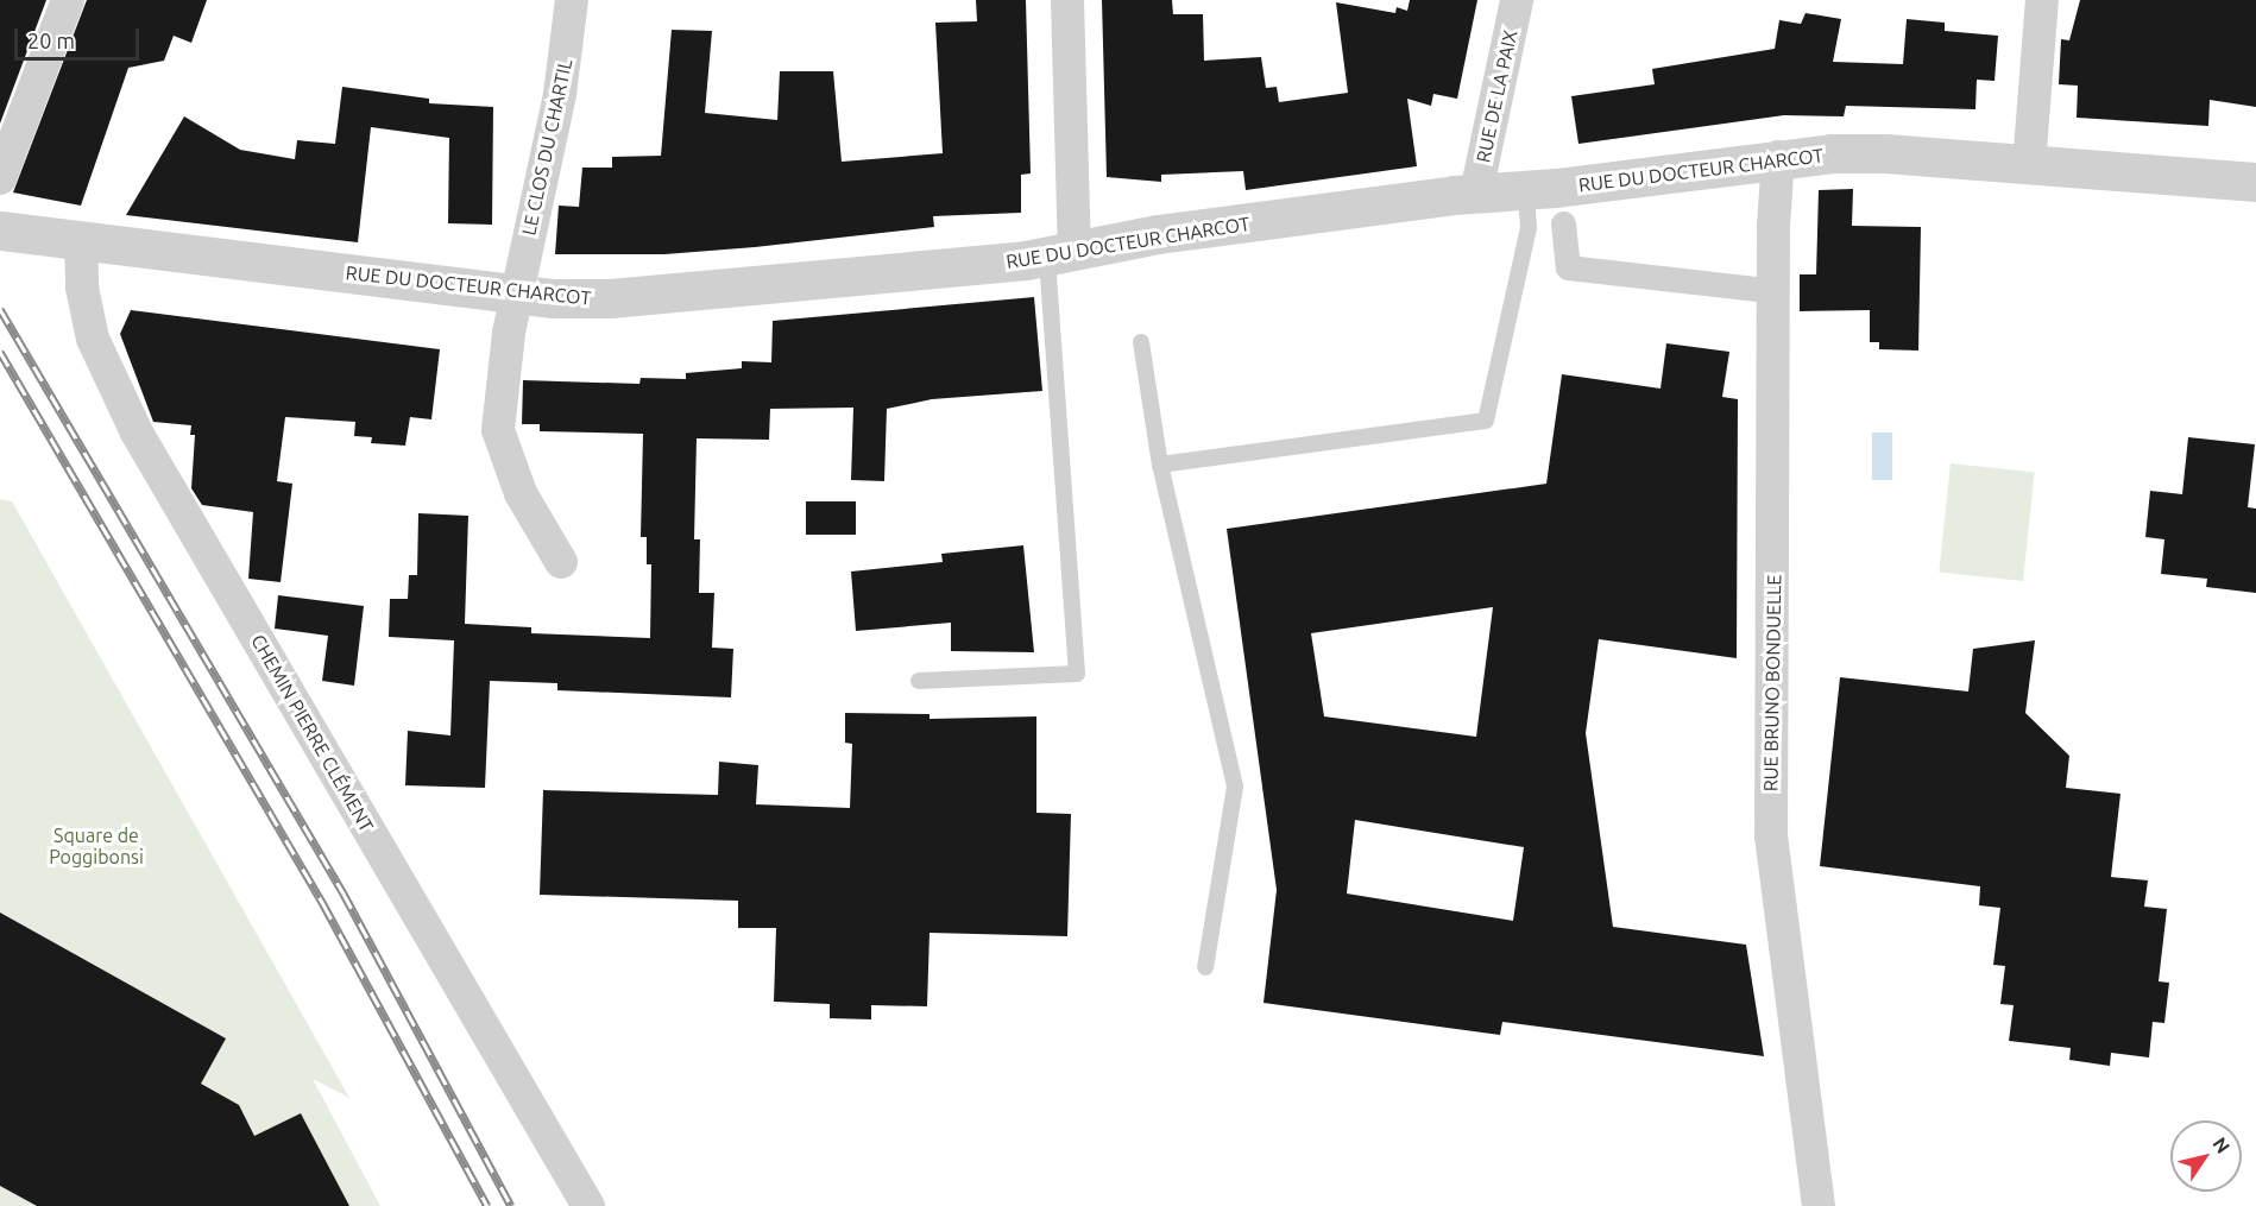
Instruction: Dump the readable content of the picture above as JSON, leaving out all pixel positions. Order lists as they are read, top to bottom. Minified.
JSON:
{"streets":{"street":["RUE DE LA PAIX","LE CLOS DU CHARTIL","RUE DU DOCTEUR CHARCOT","RUE BRUNO BONDUELLE","CHEMIN PIERRE CLÉMENT"]},"crossings":[["RUE DE LA PAIX","RUE DU DOCTEUR CHARCOT"],["LE CLOS DU CHARTIL","RUE DU DOCTEUR CHARCOT"],["RUE DU DOCTEUR CHARCOT","RUE BRUNO BONDUELLE"],["RUE DU DOCTEUR CHARCOT","CHEMIN PIERRE CLÉMENT"]],"parks":["Square de Poggibonsi"],"scale_bar":"20 m","north":"top right"}
